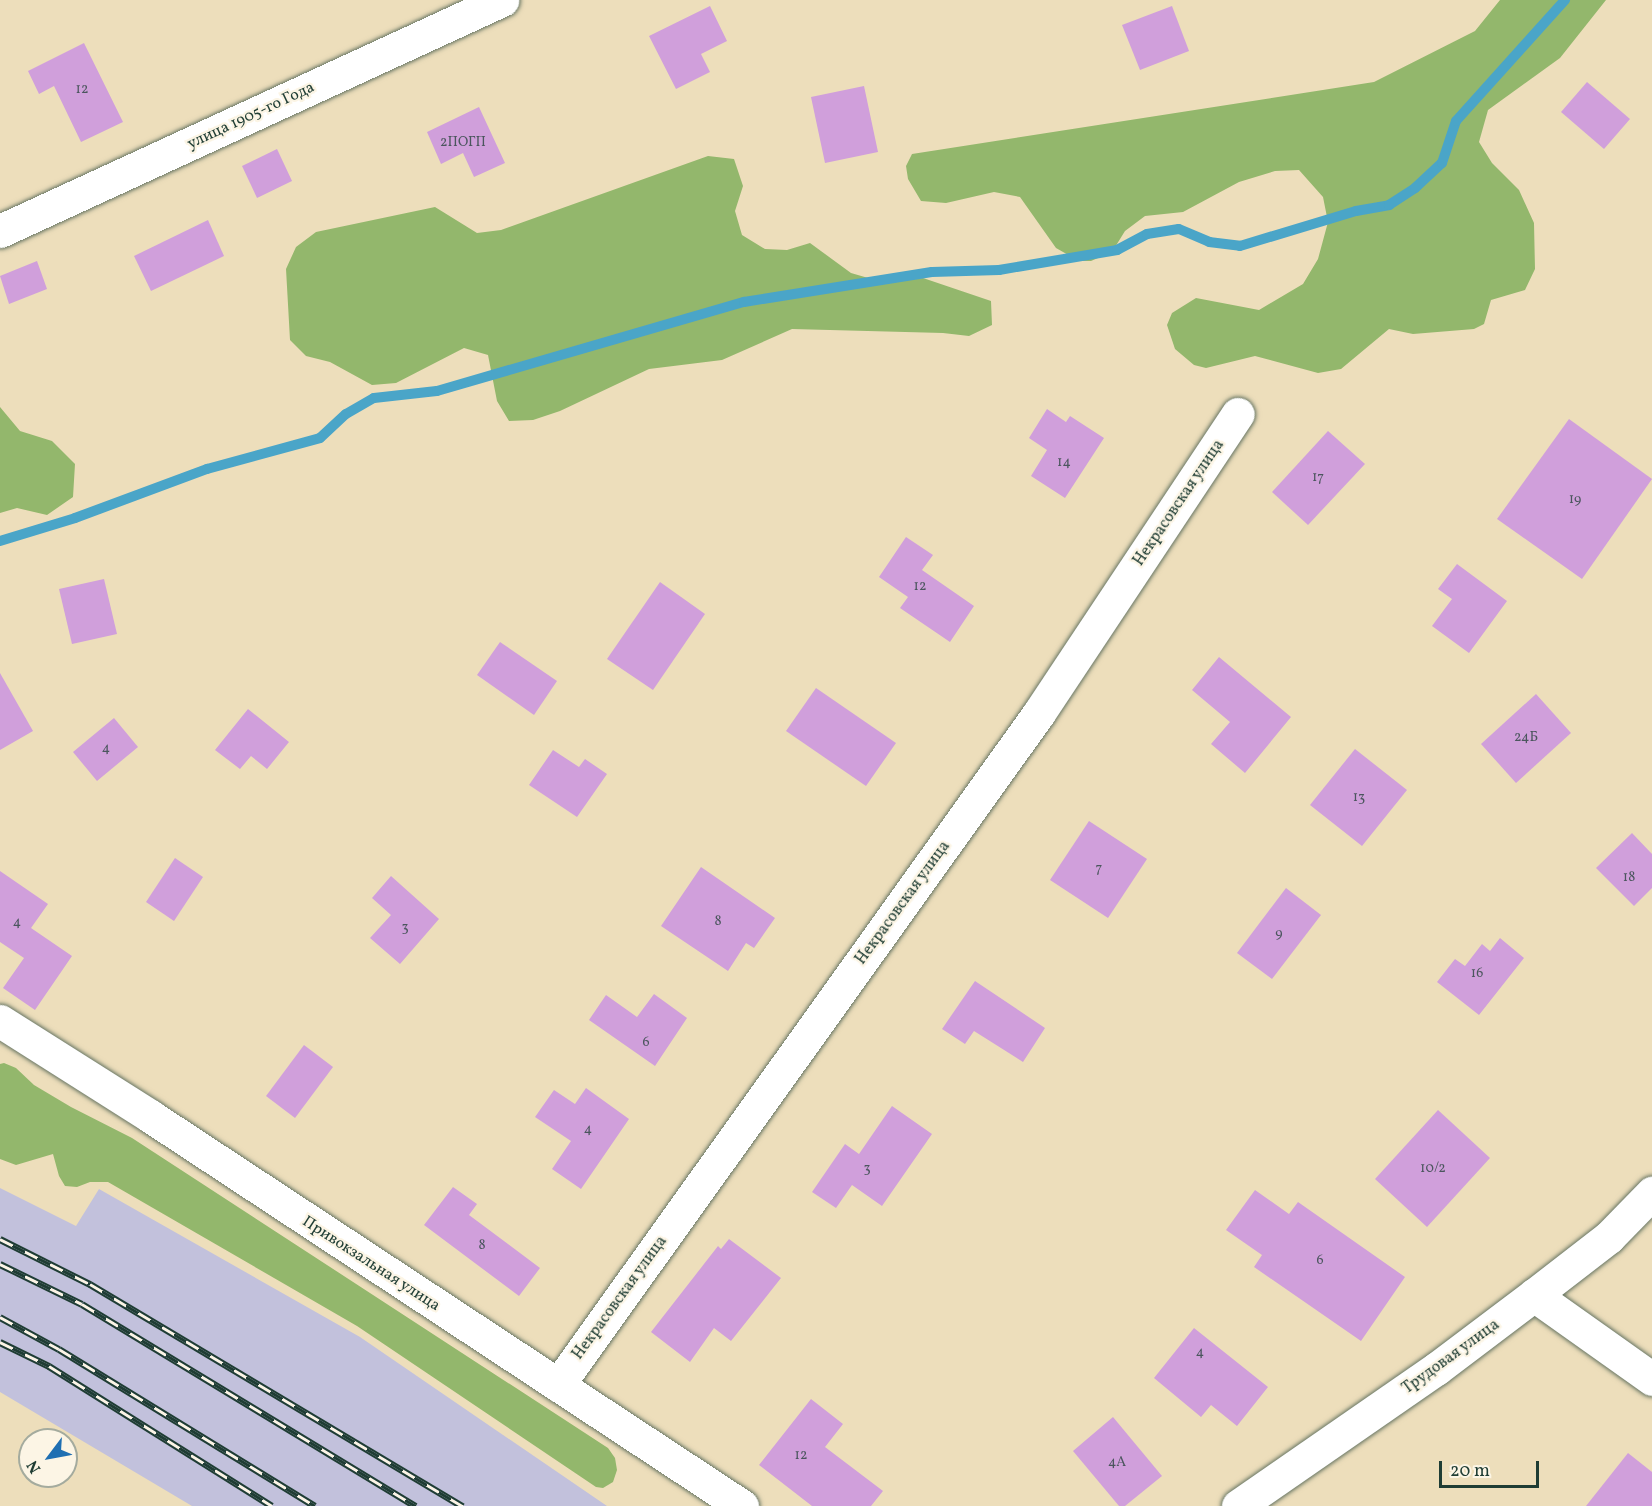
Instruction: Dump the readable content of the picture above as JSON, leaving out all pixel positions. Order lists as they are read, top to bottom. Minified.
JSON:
{"streets":{"street":["улица 1905-го Года","Некрасовская улица","Привокзальная улица","Трудовая улица"]},"crossings":[["Некрасовская улица","Привокзальная улица"]],"house_numbers":["12","2ПОГП","14","17","19","12","24Б","4","13","7","18","8","4","3","9","16","6","4","3","10/2","8","6","4","12","4А"],"scale_bar":"20 m","north":"bottom left"}
